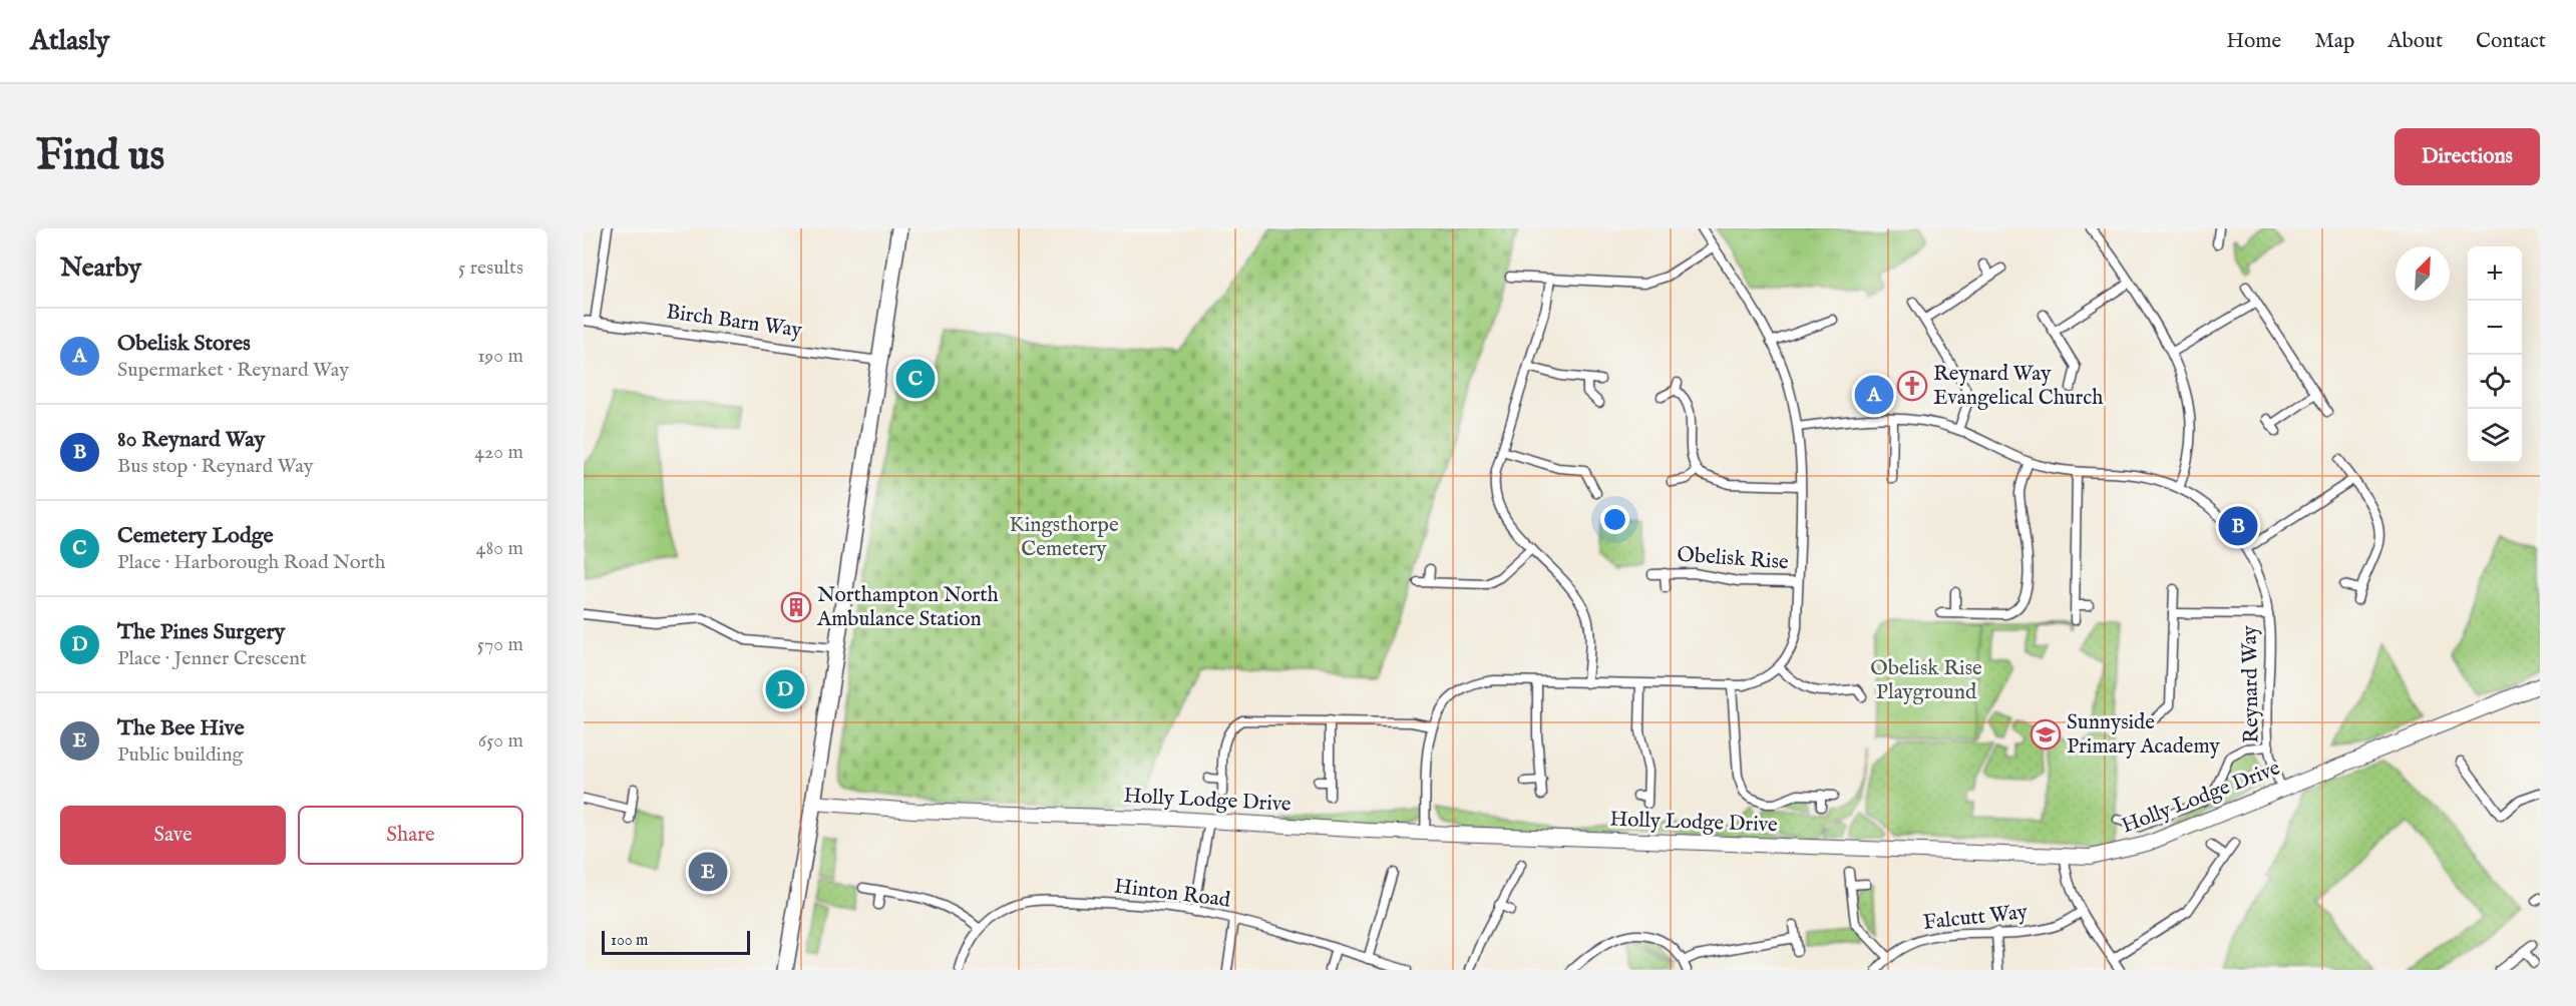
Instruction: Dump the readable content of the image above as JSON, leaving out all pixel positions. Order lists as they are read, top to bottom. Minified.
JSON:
{"streets":{"main road":["Holly Lodge Drive"],"street":["Birch Barn Way","Obelisk Rise","Reynard Way","Hinton Road","Falcutt Way"]},"crossings":[["Obelisk Rise","Reynard Way"],["Reynard Way","Holly Lodge Drive"]],"parks":["Kingsthorpe Cemetery","Obelisk Rise Playground"],"places":{"church":["Reynard Way Evangelical Church"],"building":["Northampton North Ambulance Station"],"school or university":["Sunnyside Primary Academy"]},"scale_bar":"100 m","north":"top right","page":{"header":"Atlasly","nav":["Home","Map","About","Contact"],"buttons":["Directions",["Save","Share"]],"title":"Find us","heading":["Nearby","5 results"],"map_buttons":["+","−"],"list":[{"mark":"A","name":"Obelisk Stores","note":"Supermarket · Reynard Way","value":"190 m"},{"mark":"B","name":"80 Reynard Way","note":"Bus stop · Reynard Way","value":"420 m"},{"mark":"C","name":"Cemetery Lodge","note":"Place · Harborough Road North","value":"480 m"},{"mark":"D","name":"The Pines Surgery","note":"Place · Jenner Crescent","value":"570 m"},{"mark":"E","name":"The Bee Hive","note":"Public building","value":"650 m"}],"pins":["C","A","B","D","E"],"scale":"100 m"}}
